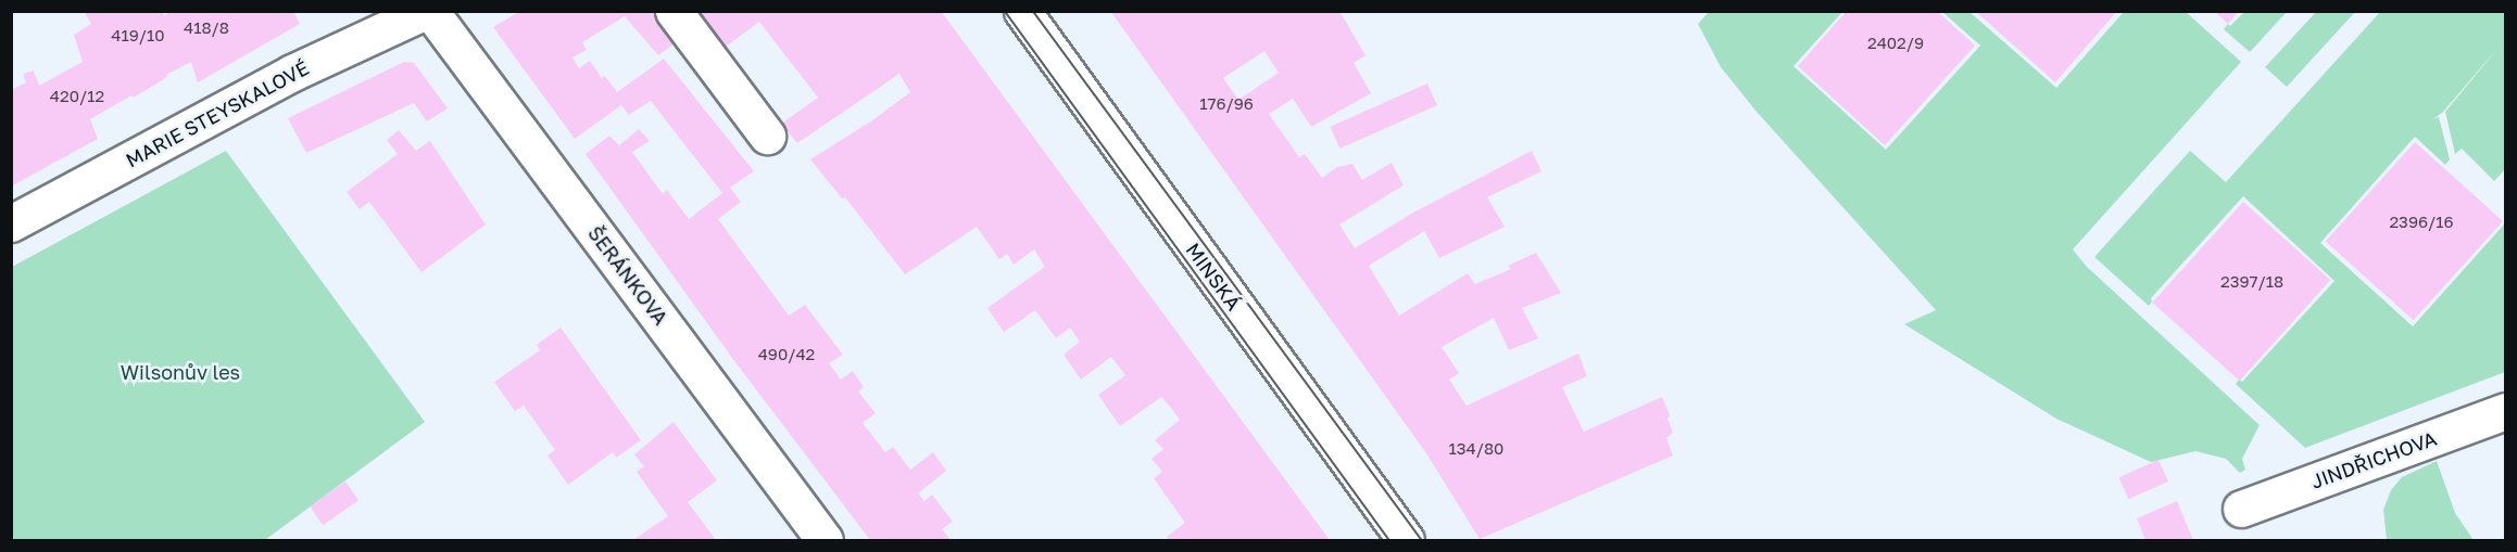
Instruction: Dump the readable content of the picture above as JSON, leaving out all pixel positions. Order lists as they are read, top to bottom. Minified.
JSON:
{"streets":{"street":["MARIE STEYSKALOVÉ","ŠERÁNKOVA","MINSKÁ","JINDŘICHOVA"]},"crossings":[["MARIE STEYSKALOVÉ","ŠERÁNKOVA"]],"parks":["Wilsonův les"],"house_numbers":["418/8","419/10","2402/9","420/12","176/96","2396/16","2397/18","490/42","134/80"]}
